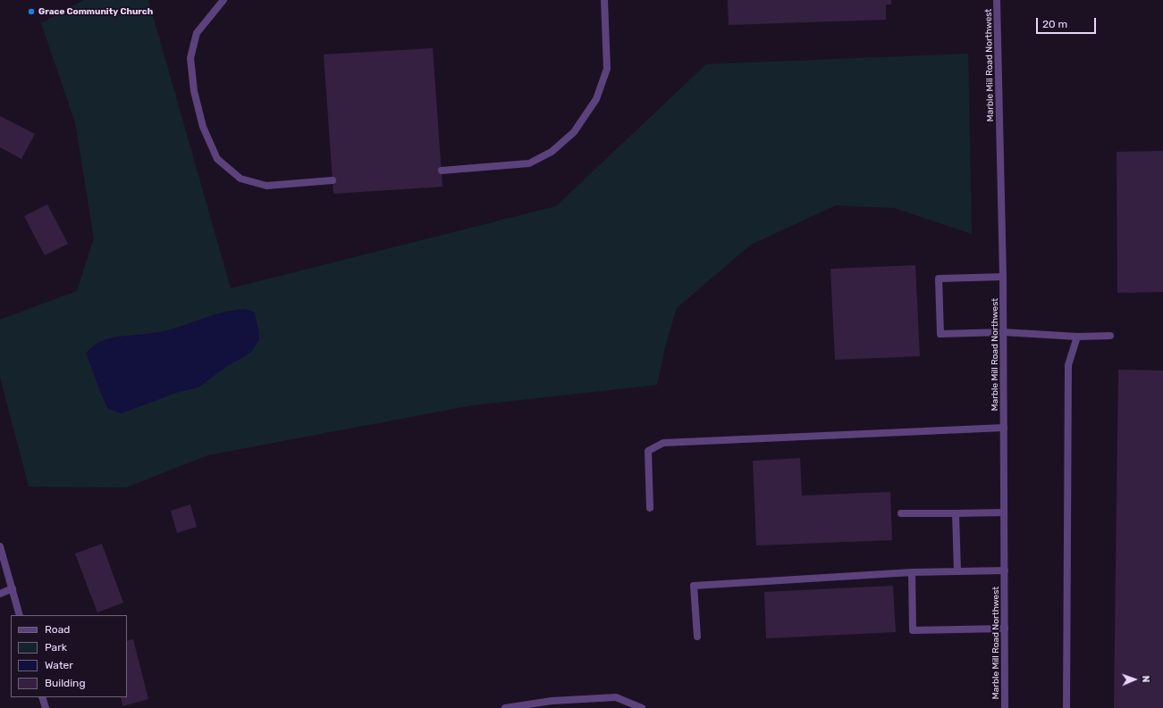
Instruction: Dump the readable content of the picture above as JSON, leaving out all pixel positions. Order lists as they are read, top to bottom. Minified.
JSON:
{"streets":{"street":["Marble Mill Road Northwest"]},"places":["Grace Community Church"],"legend":["Road","Park","Water","Building"],"scale_bar":"20 m","north":"right"}
